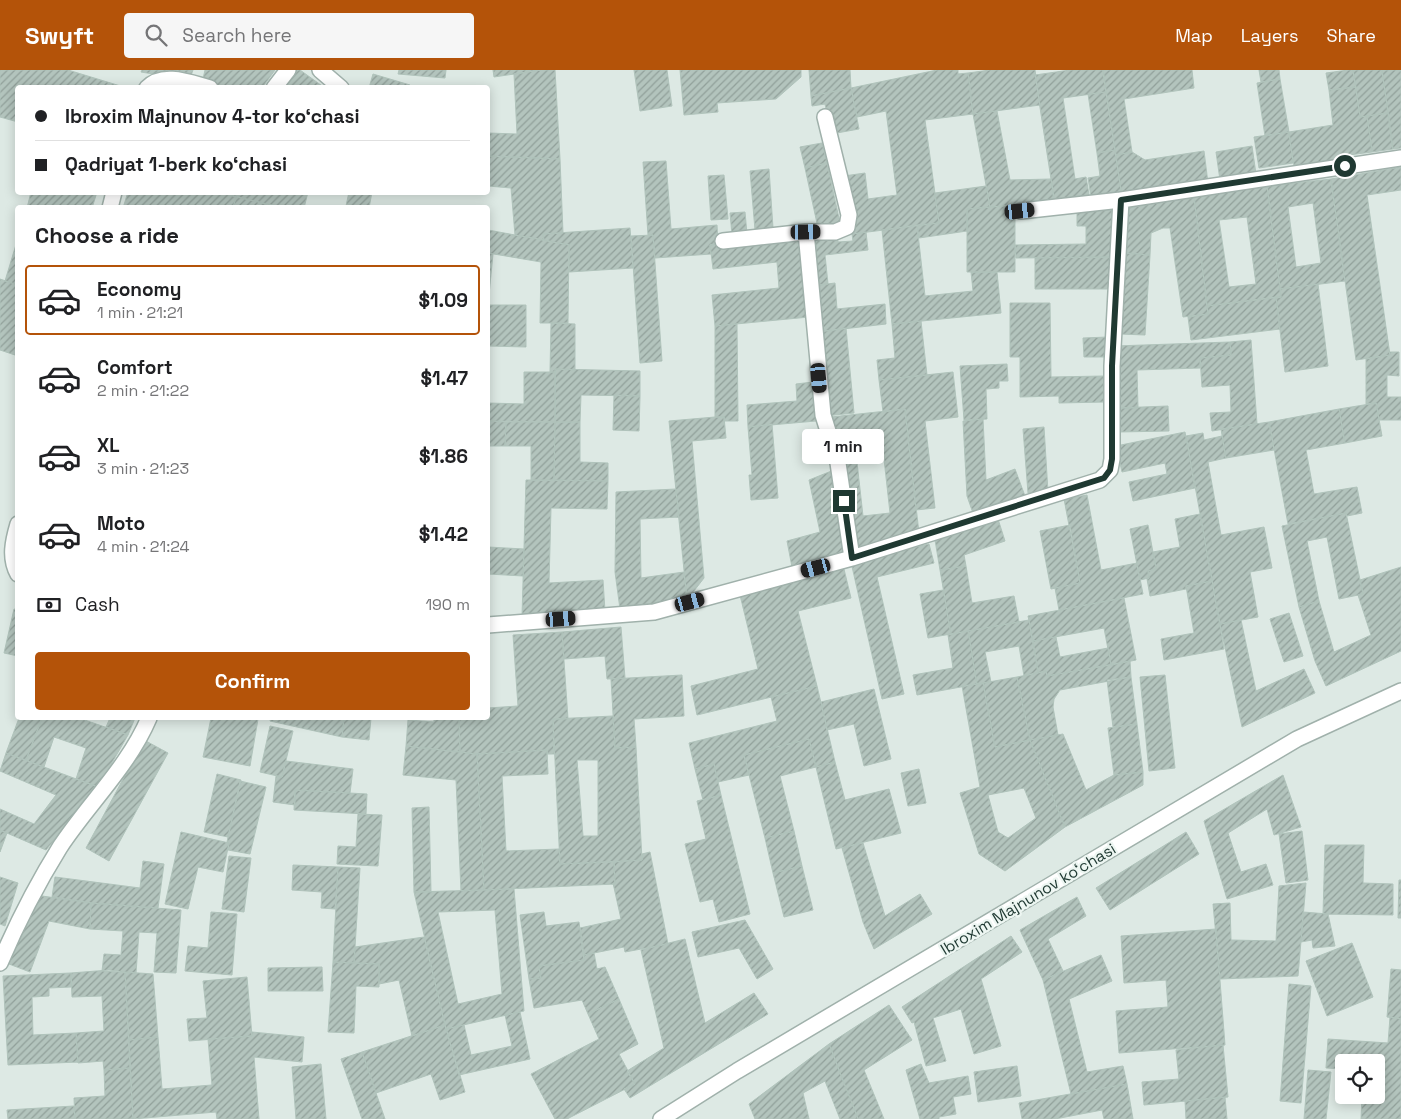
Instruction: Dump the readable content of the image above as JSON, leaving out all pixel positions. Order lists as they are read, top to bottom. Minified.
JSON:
{"streets":{"street":["Ibroxim Majnunov koʻchasi"]},"page":{"header":"Swyft","search":"Search here","nav":["Map","Layers","Share"],"banner":["Ibroxim Majnunov 4-tor koʻchasi","Qadriyat 1-berk koʻchasi"],"heading":"Choose a ride","list":[{"name":"Economy","note":"1 min · 21:21","value":"$1.09"},{"name":"Comfort","note":"2 min · 21:22","value":"$1.47"},{"name":"XL","note":"3 min · 21:23","value":"$1.86"},{"name":"Moto","note":"4 min · 21:24","value":"$1.42"}],"bubble":"1 min","pay":["Cash","190 m"],"buttons":"Confirm"}}
